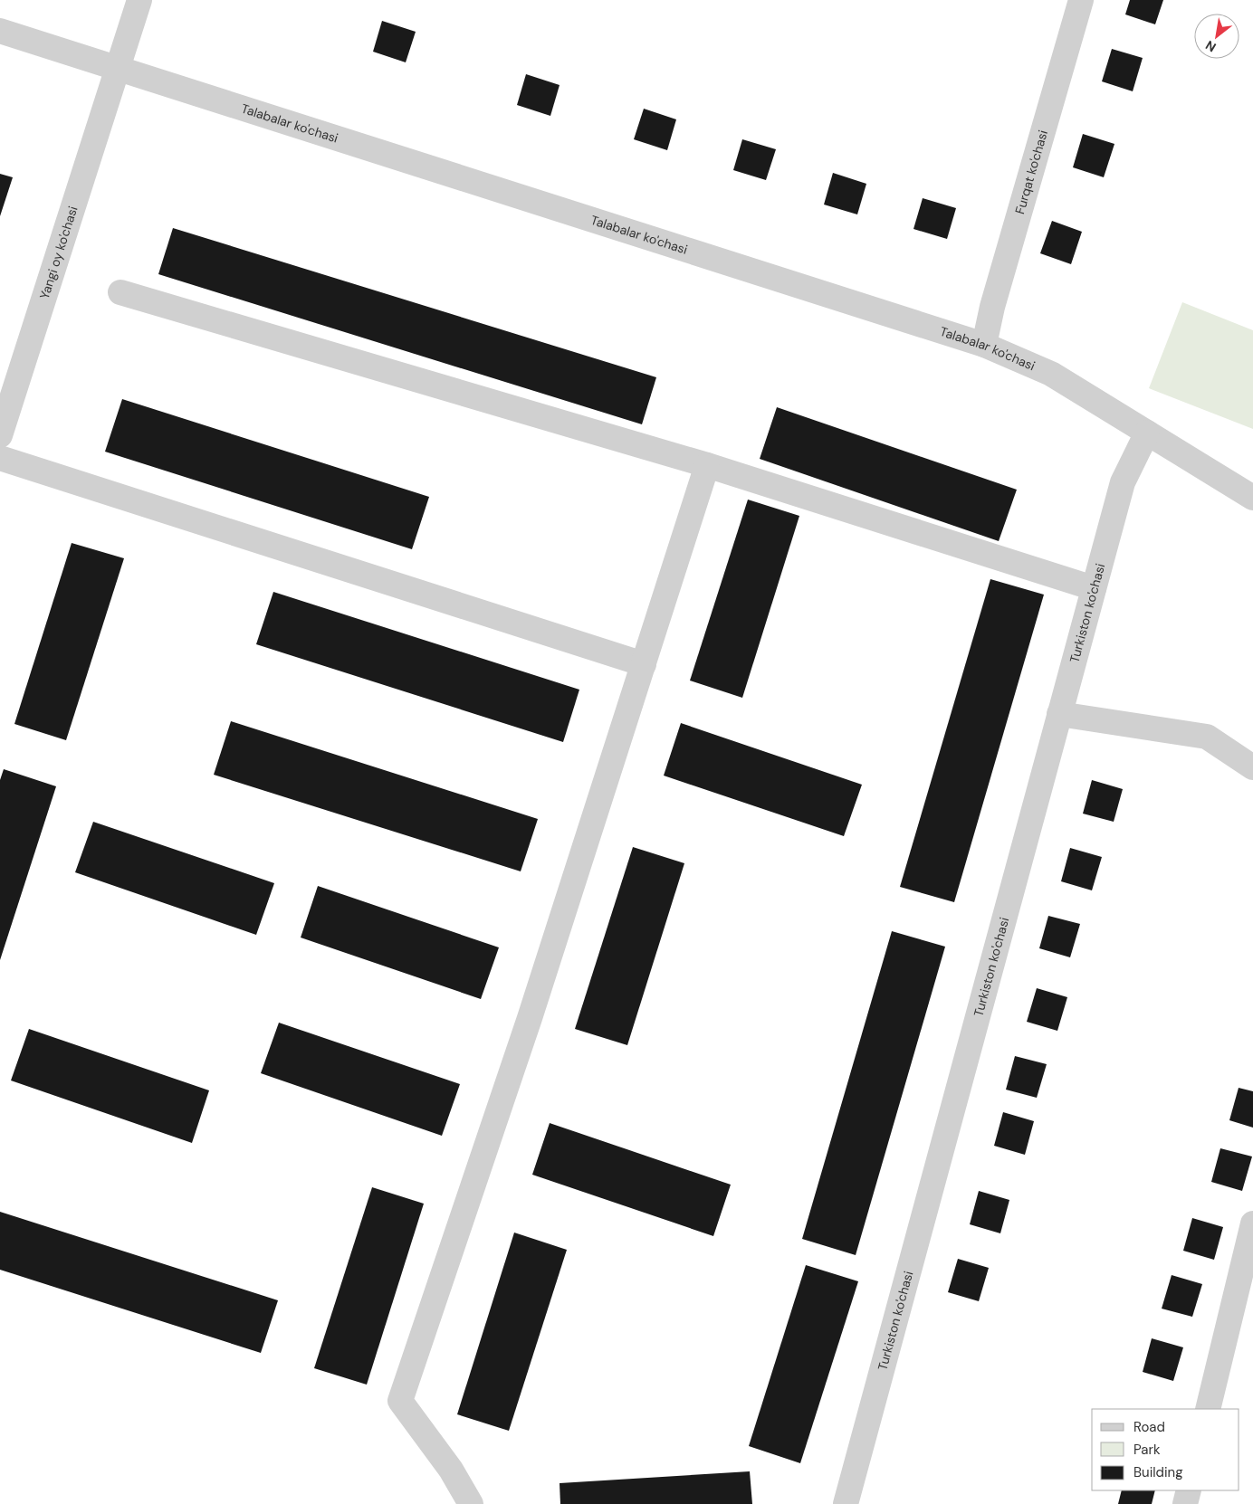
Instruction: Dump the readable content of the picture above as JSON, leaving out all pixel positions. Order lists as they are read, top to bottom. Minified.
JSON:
{"streets":{"street":["Talabalar ko'chasi","Furqat ko'chasi","Yangi oy ko'chasi","Turkiston ko'chasi"]},"crossings":[["Talabalar ko'chasi","Furqat ko'chasi"],["Talabalar ko'chasi","Yangi oy ko'chasi"],["Talabalar ko'chasi","Turkiston ko'chasi"]],"legend":["Road","Park","Building"],"north":"bottom left"}
